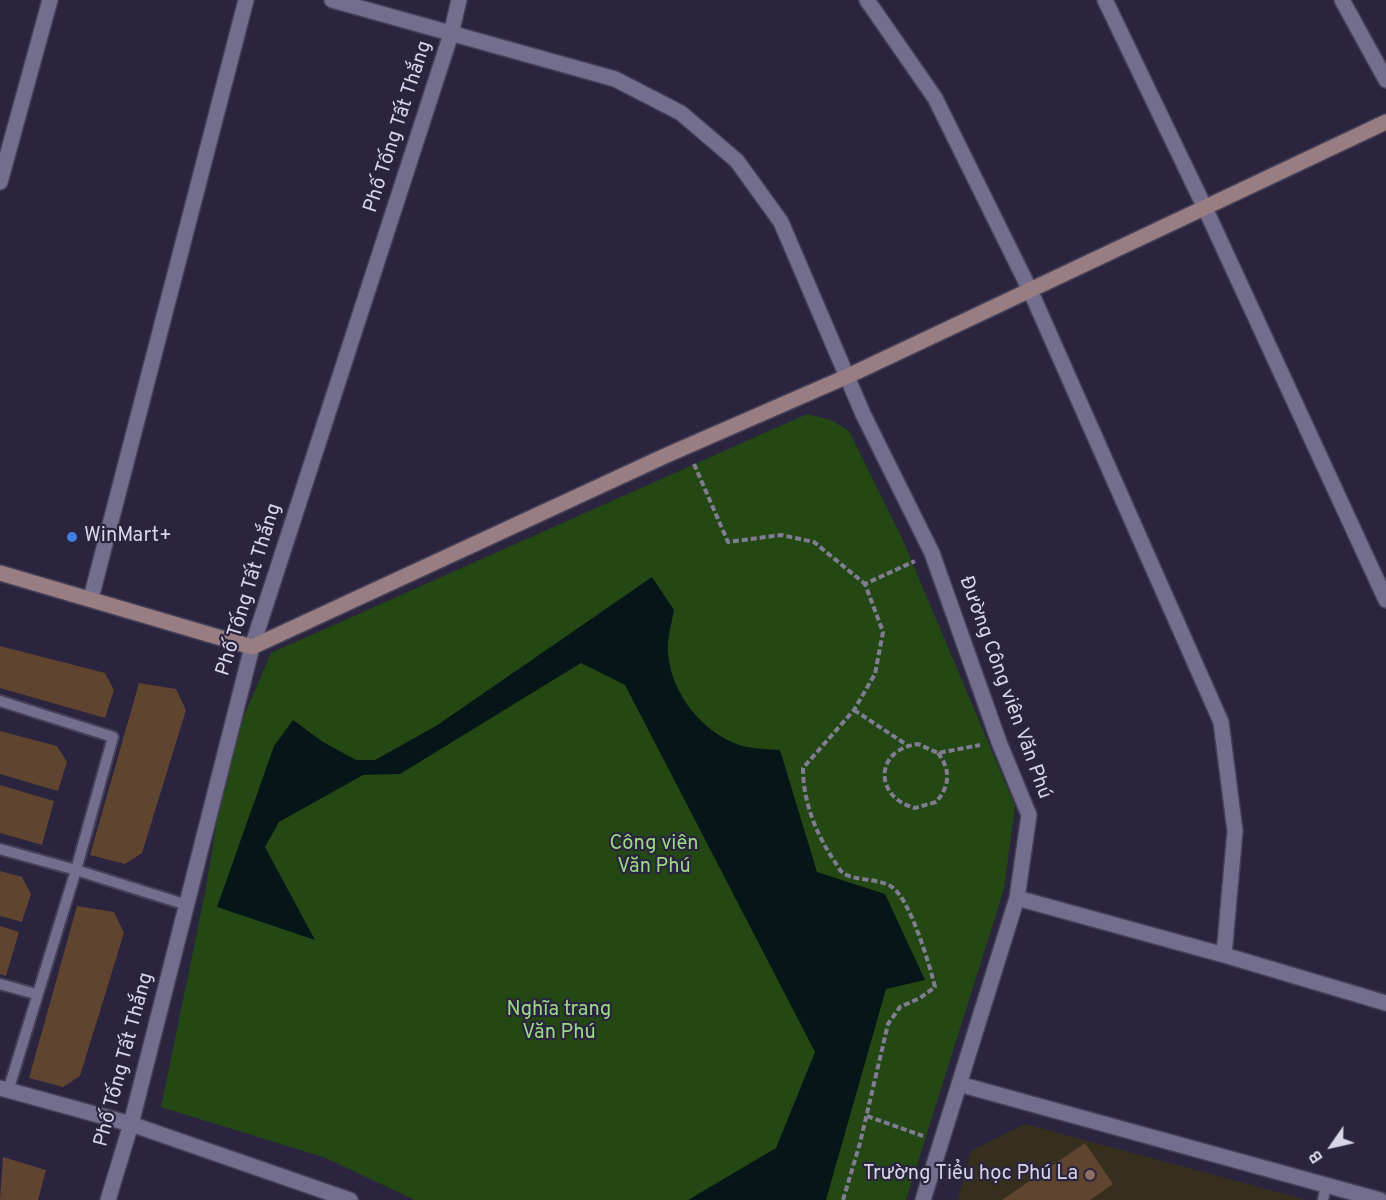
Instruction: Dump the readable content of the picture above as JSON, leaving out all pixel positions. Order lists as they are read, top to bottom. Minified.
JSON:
{"streets":{"street":["Phố Tống Tất Thắng","Đường Công viên Văn Phú"]},"crossings":[["Phố Tống Tất Thắng","Đường Công viên Văn Phú"]],"parks":["Công viên Văn Phú","Nghĩa trang Văn Phú"],"places":["WinMart+","Trường Tiểu học Phú La"],"north":"bottom left"}
